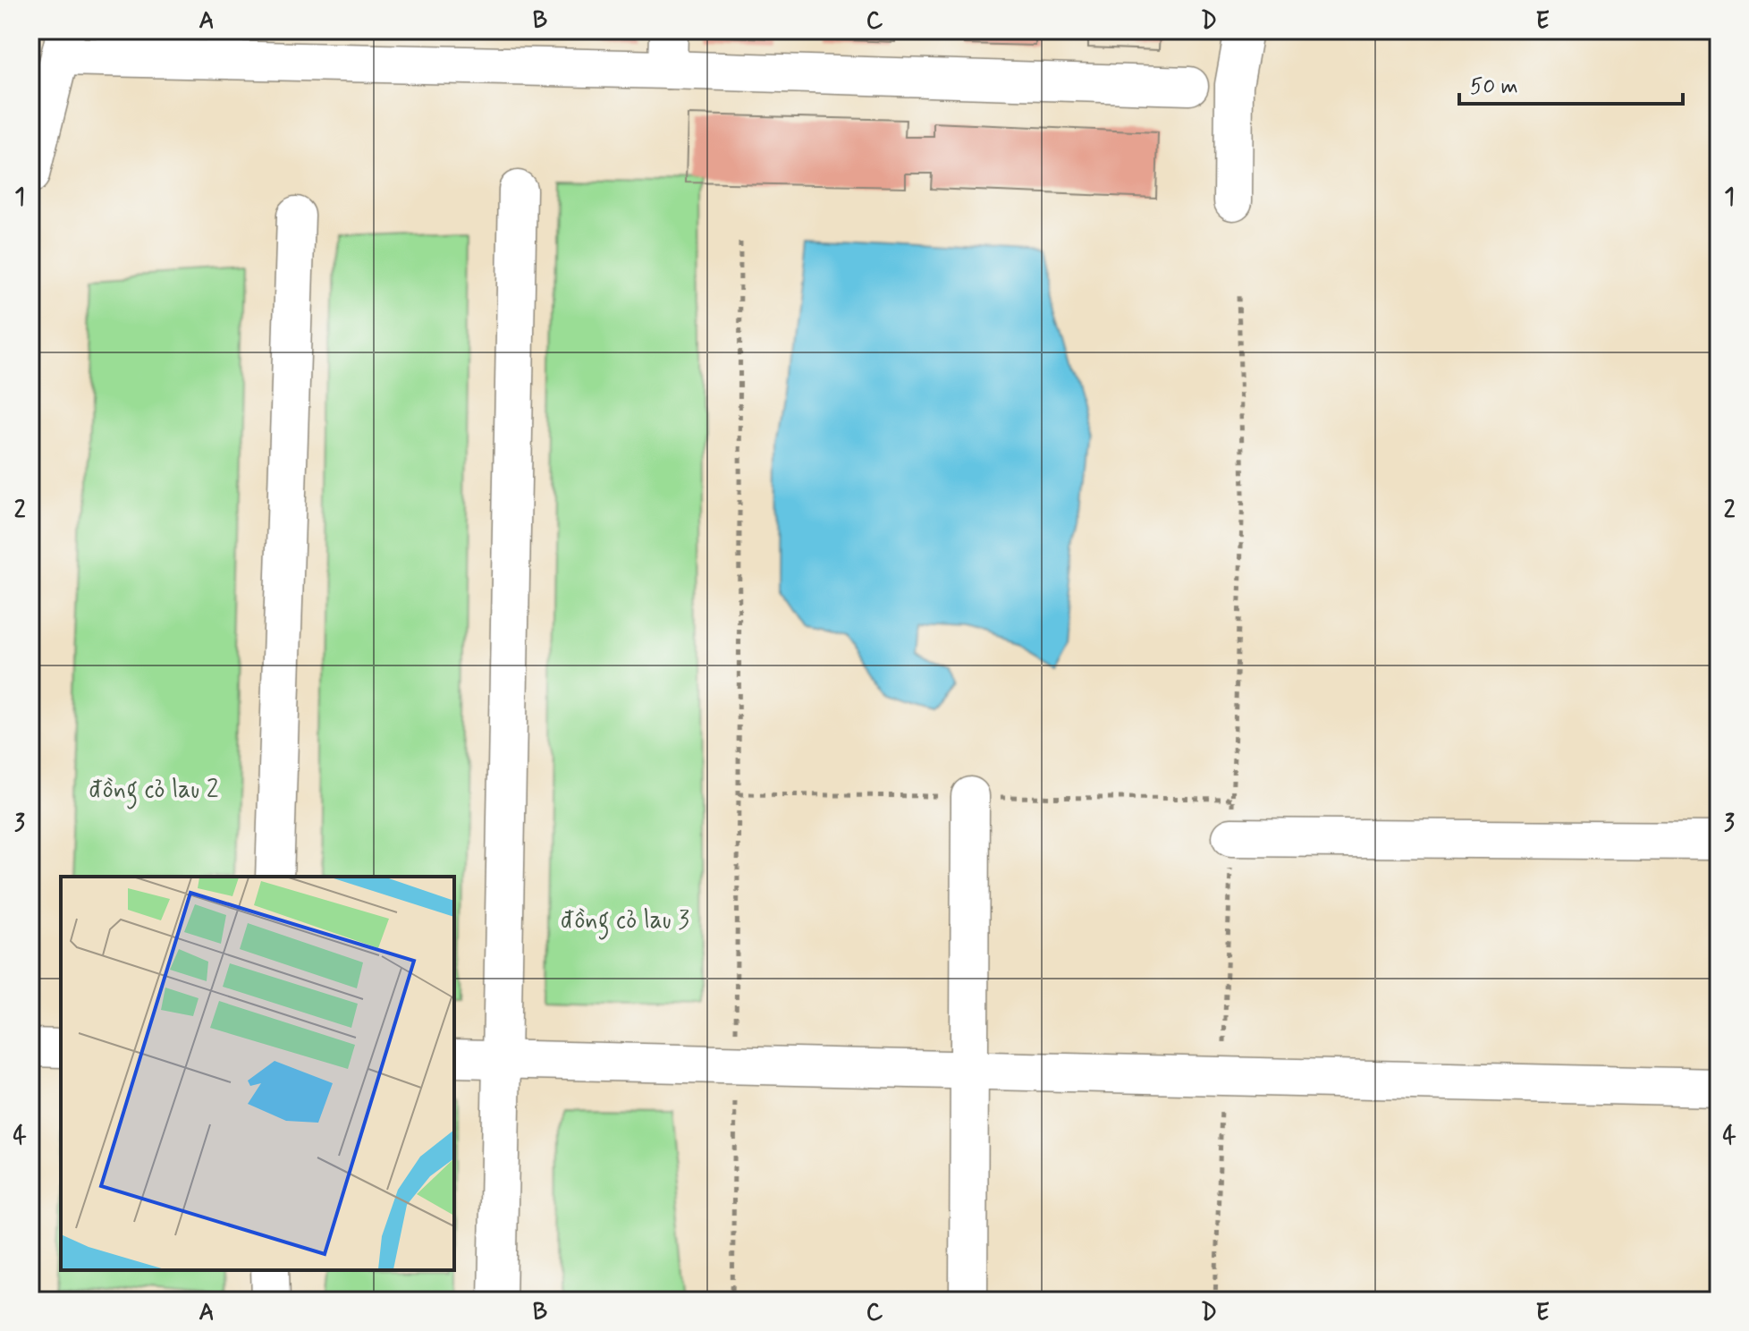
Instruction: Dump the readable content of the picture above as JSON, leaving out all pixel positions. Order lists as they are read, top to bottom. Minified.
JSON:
{"parks":["đồng cỏ lau 2","đồng cỏ lau 3"],"scale_bar":"50 m","grid":{"columns":["A","B","C","D","E"],"rows":["1","2","3","4"]}}
